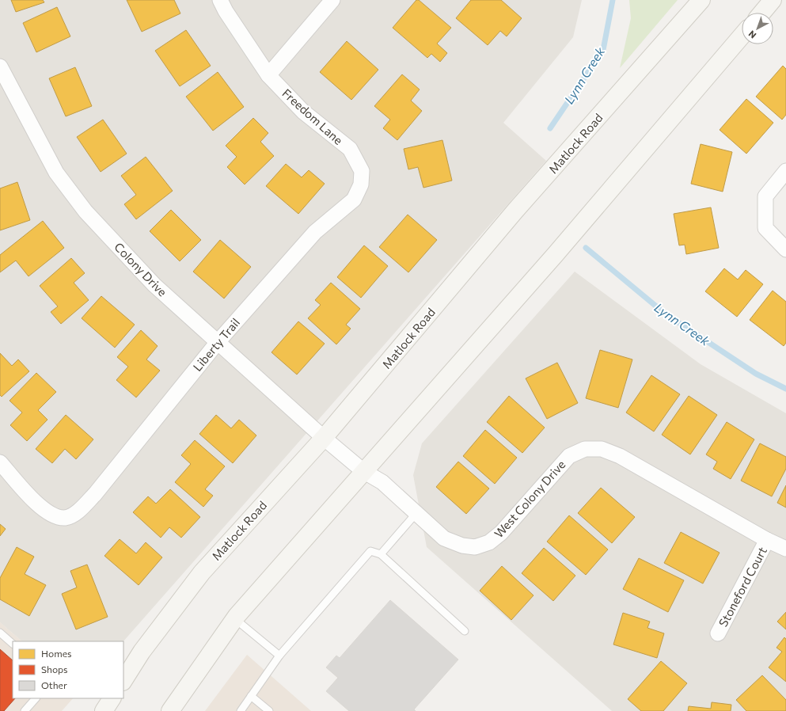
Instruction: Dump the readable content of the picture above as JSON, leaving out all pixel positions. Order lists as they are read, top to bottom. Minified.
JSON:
{"streets":{"main road":["Matlock Road"],"street":["Freedom Lane","Colony Drive","Liberty Trail","West Colony Drive","Stoneford Court"]},"crossings":[["Freedom Lane","Liberty Trail"],["Matlock Road","Colony Drive"],["Matlock Road","West Colony Drive"],["Colony Drive","Liberty Trail"],["Colony Drive","West Colony Drive"],["West Colony Drive","Stoneford Court"]],"water":["Lynn Creek"],"legend":["Homes","Shops","Other"],"north":"bottom left"}
